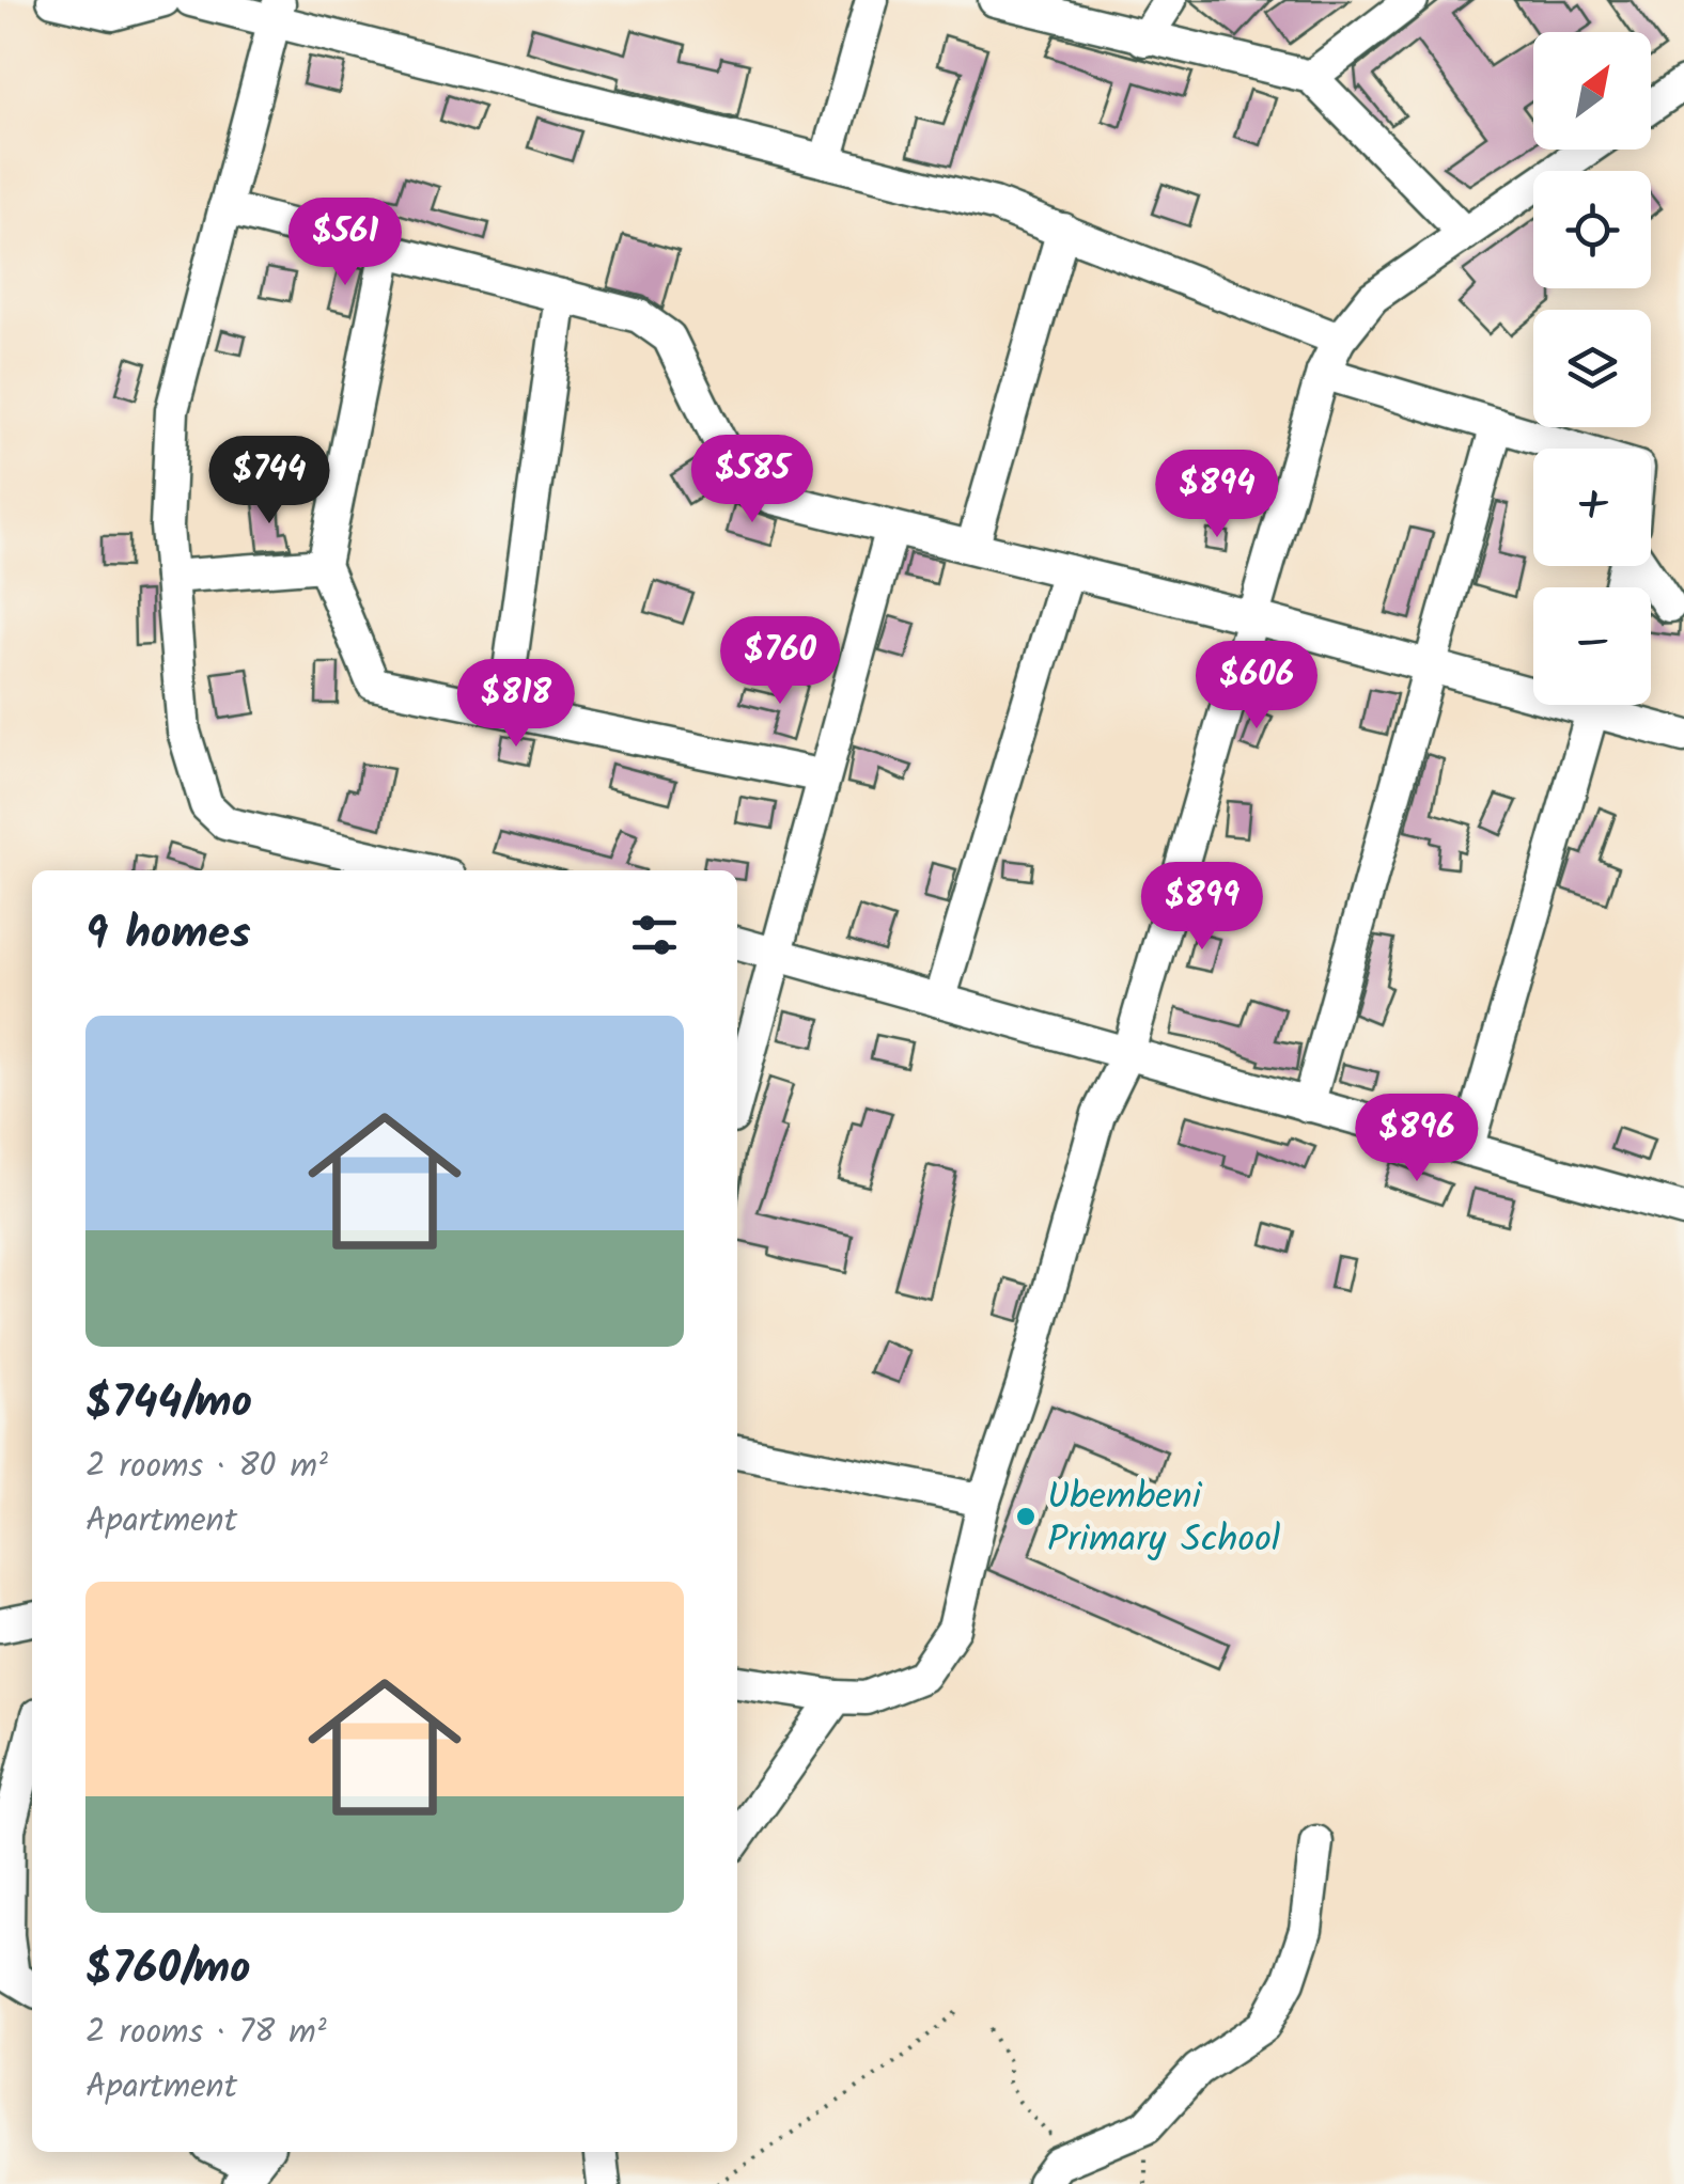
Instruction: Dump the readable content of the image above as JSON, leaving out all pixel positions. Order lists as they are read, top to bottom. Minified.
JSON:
{"places":["Ubembeni Primary School"],"north":"top right","page":{"map_buttons":["+","−"],"price":["$561","$585","$744","$894","$760","$606","$818","$899","$896"],"heading":"9 homes","list":[{"name":"$744/mo","note":"2 rooms · 80 m² · Apartment"},{"name":"$760/mo","note":"2 rooms · 78 m² · Apartment"}]}}
